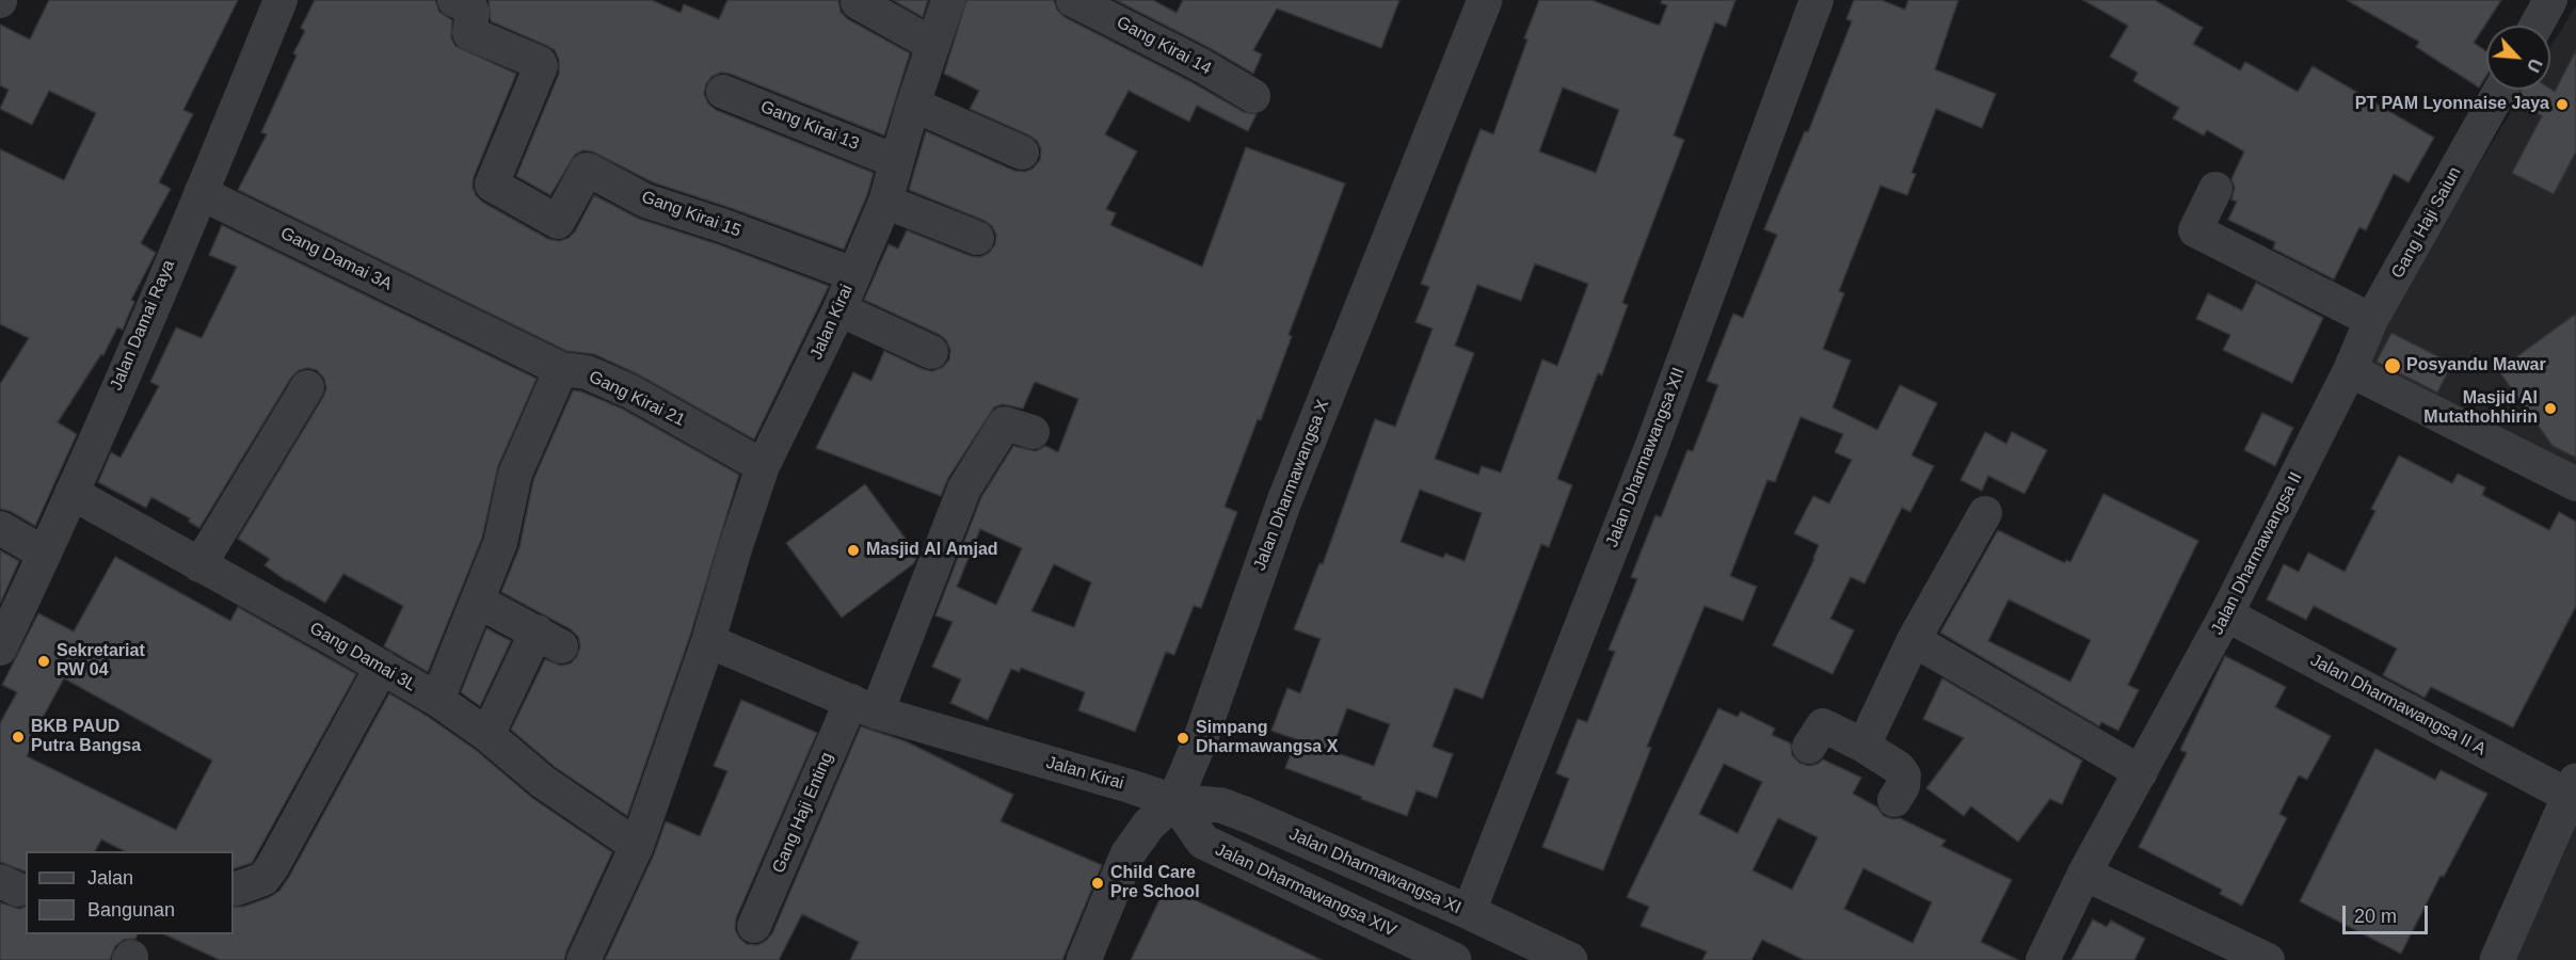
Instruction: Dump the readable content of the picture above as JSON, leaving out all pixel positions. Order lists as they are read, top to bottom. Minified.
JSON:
{"streets":{"street":["Gang Kirai 14","Gang Kirai 13","Gang Kirai 15","Gang Haji Saiun","Gang Damai 3A","Jalan Kirai","Jalan Damai Raya","Gang Kirai 21","Jalan Dharmawangsa XII","Jalan Dharmawangsa X","Jalan Dharmawangsa II","Gang Damai 3L","Jalan Dharmawangsa II A","Gang Haji Enting","Jalan Dharmawangsa XI","Jalan Dharmawangsa XIV"]},"crossings":[["Gang Kirai 13","Jalan Kirai"],["Gang Kirai 15","Jalan Kirai"],["Gang Haji Saiun","Jalan Dharmawangsa II"],["Gang Damai 3A","Jalan Damai Raya"],["Gang Damai 3A","Gang Kirai 21"],["Jalan Kirai","Gang Kirai 21"],["Jalan Kirai","Jalan Dharmawangsa X"],["Jalan Kirai","Gang Damai 3L"],["Jalan Kirai","Gang Haji Enting"],["Jalan Kirai","Jalan Dharmawangsa XI"],["Jalan Kirai","Jalan Dharmawangsa XIV"],["Jalan Damai Raya","Gang Damai 3L"],["Jalan Dharmawangsa XII","Jalan Dharmawangsa XI"],["Jalan Dharmawangsa X","Jalan Dharmawangsa XI"],["Jalan Dharmawangsa X","Jalan Dharmawangsa XIV"],["Jalan Dharmawangsa II","Jalan Dharmawangsa II A"],["Jalan Dharmawangsa XI","Jalan Dharmawangsa XIV"]],"places":["PT PAM Lyonnaise Jaya","Posyandu Mawar","Masjid Al Mutathohhirin","Masjid Al Amjad","Sekretariat RW 04","BKB PAUD Putra Bangsa","Simpang Dharmawangsa X","Child Care Pre School"],"legend":["Jalan","Bangunan"],"scale_bar":"20 m","north":"bottom right"}
